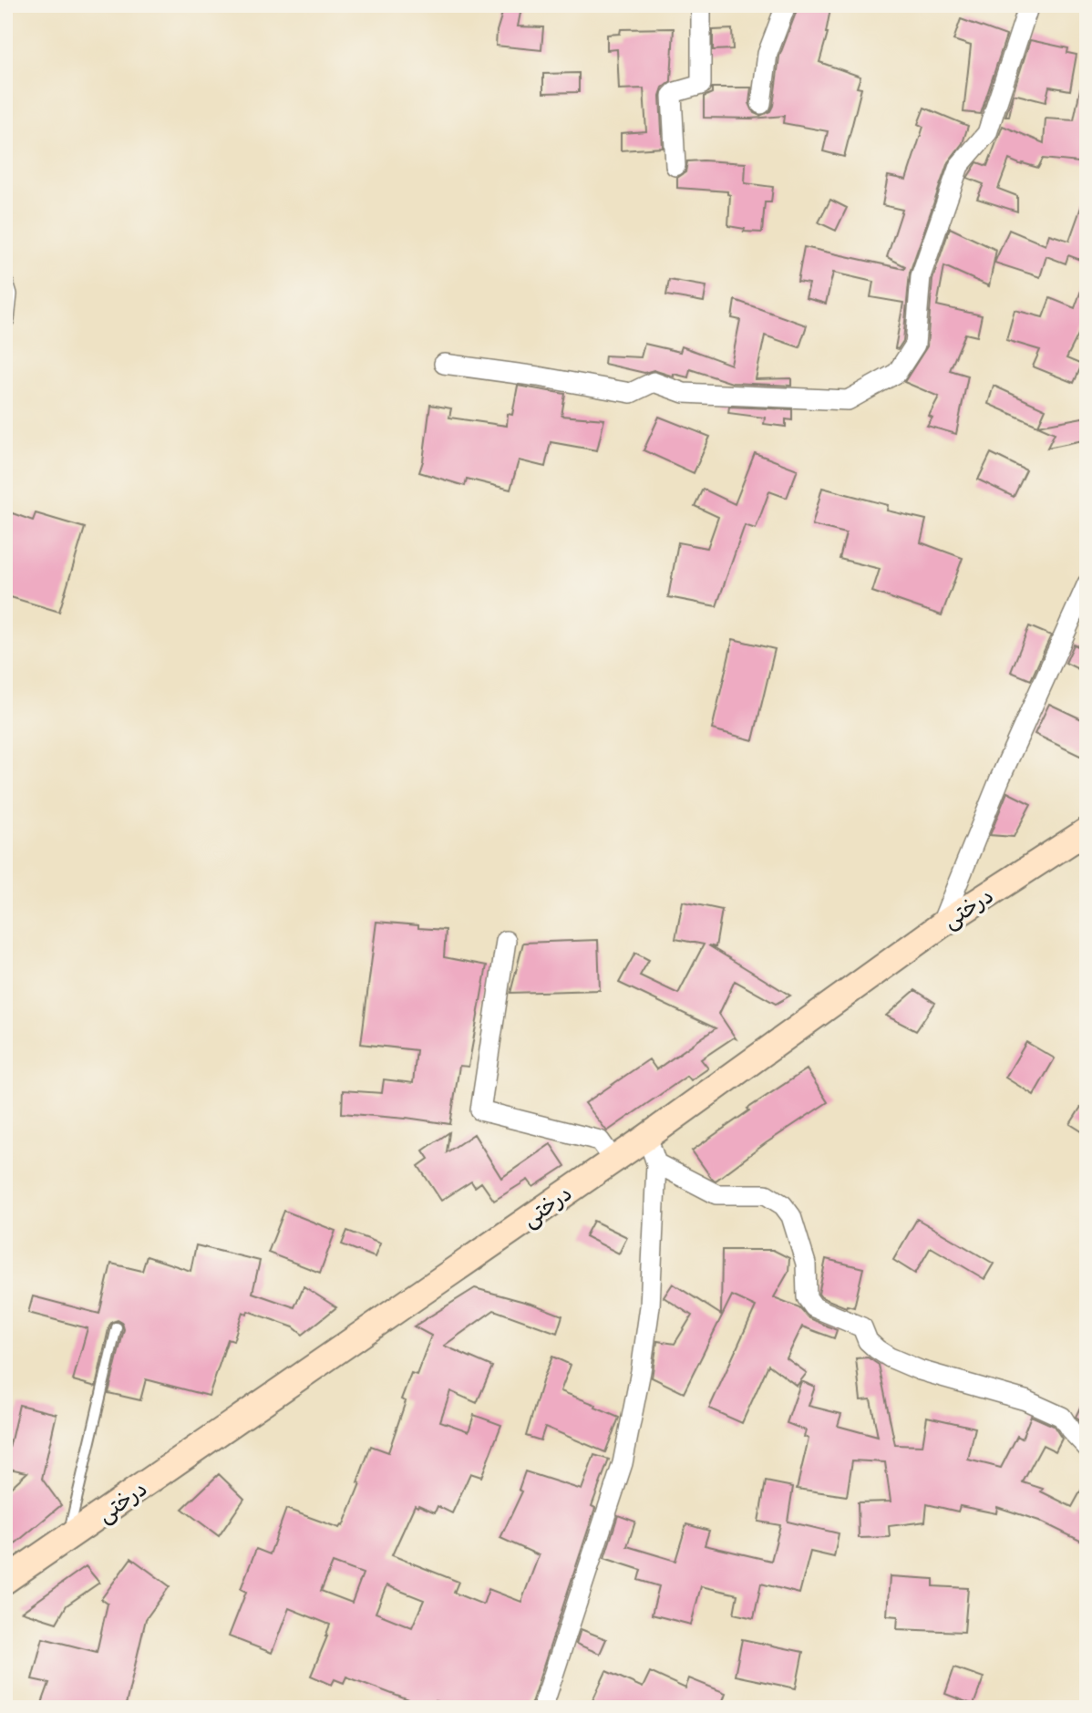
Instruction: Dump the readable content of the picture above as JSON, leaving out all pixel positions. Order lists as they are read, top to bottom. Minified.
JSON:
{"streets":{"street":["درختی"]}}
